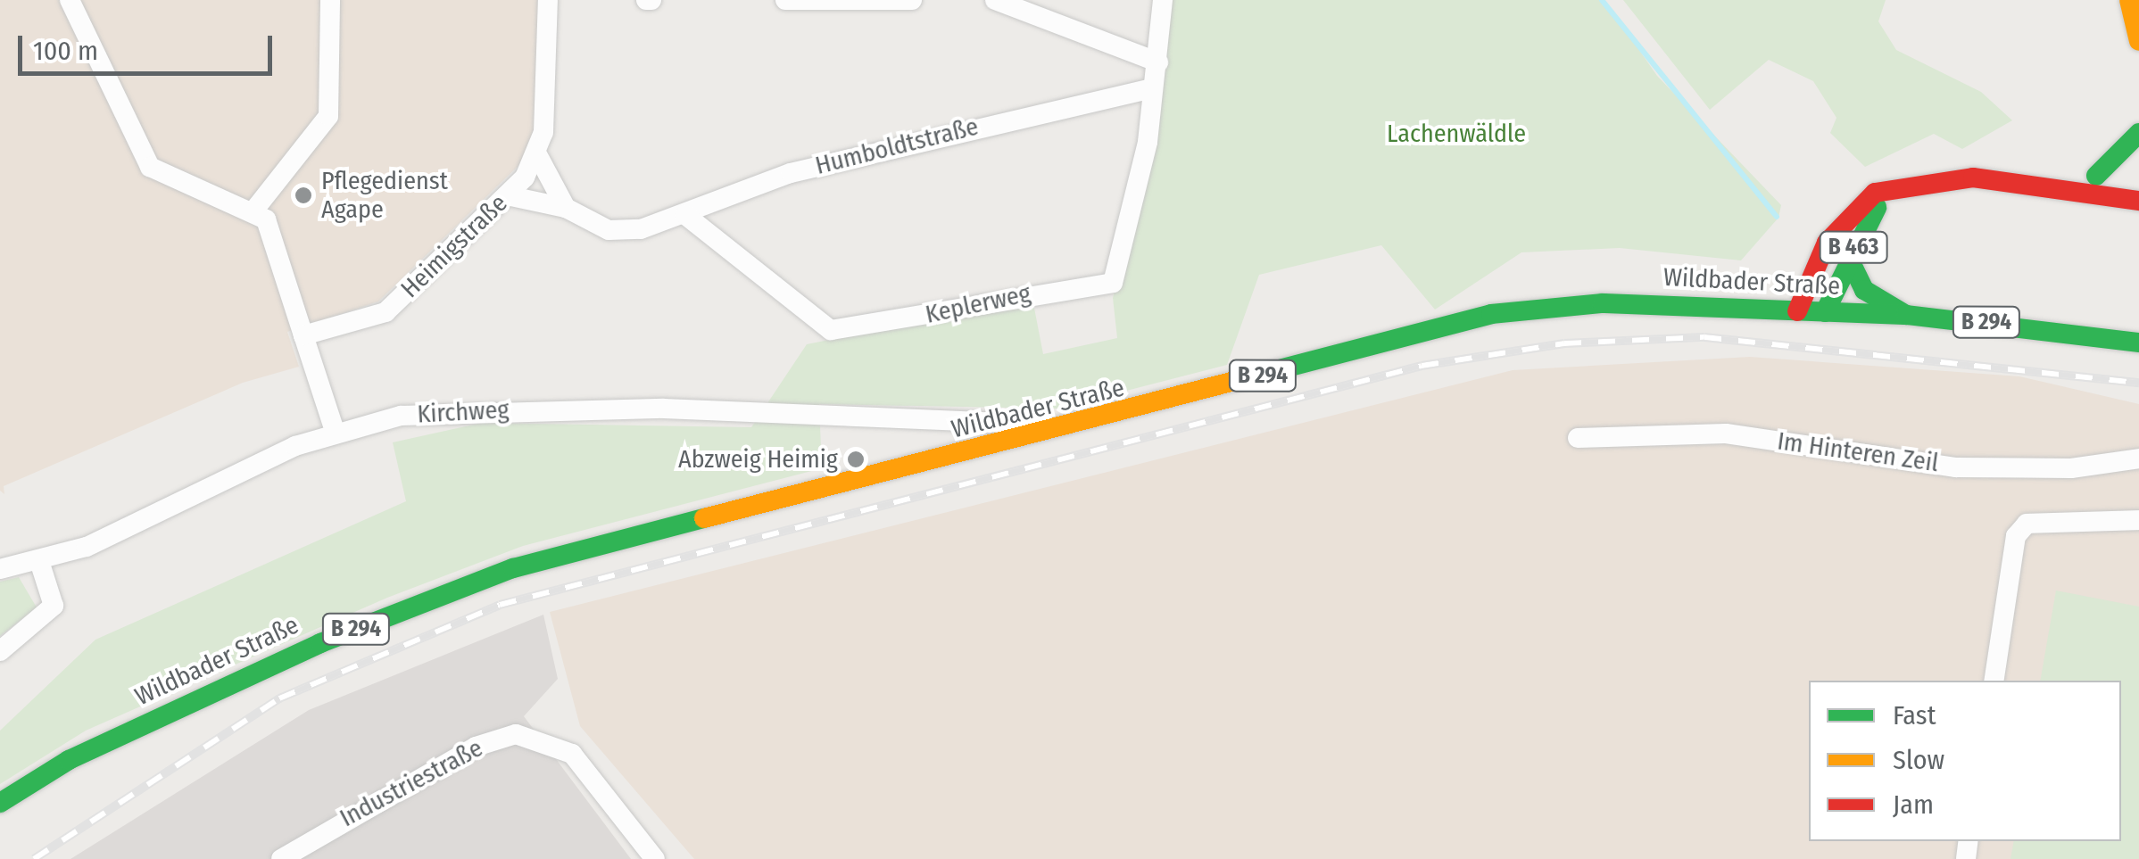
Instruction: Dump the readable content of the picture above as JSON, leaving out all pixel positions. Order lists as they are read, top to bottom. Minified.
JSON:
{"streets":{"main road":["B 463","Wildbader Straße","B 294"],"street":["Humboldtstraße","Heimigstraße","Keplerweg","Kirchweg","Im Hinteren Zeil","Industriestraße"]},"crossings":[["Humboldtstraße","Heimigstraße"],["Humboldtstraße","Keplerweg"],["B 463","Wildbader Straße"],["Wildbader Straße","Kirchweg"]],"parks":["Lachenwäldle"],"places":["Pflegedienst Agape","Abzweig Heimig"],"legend":["Fast","Slow","Jam"],"scale_bar":"100 m"}
